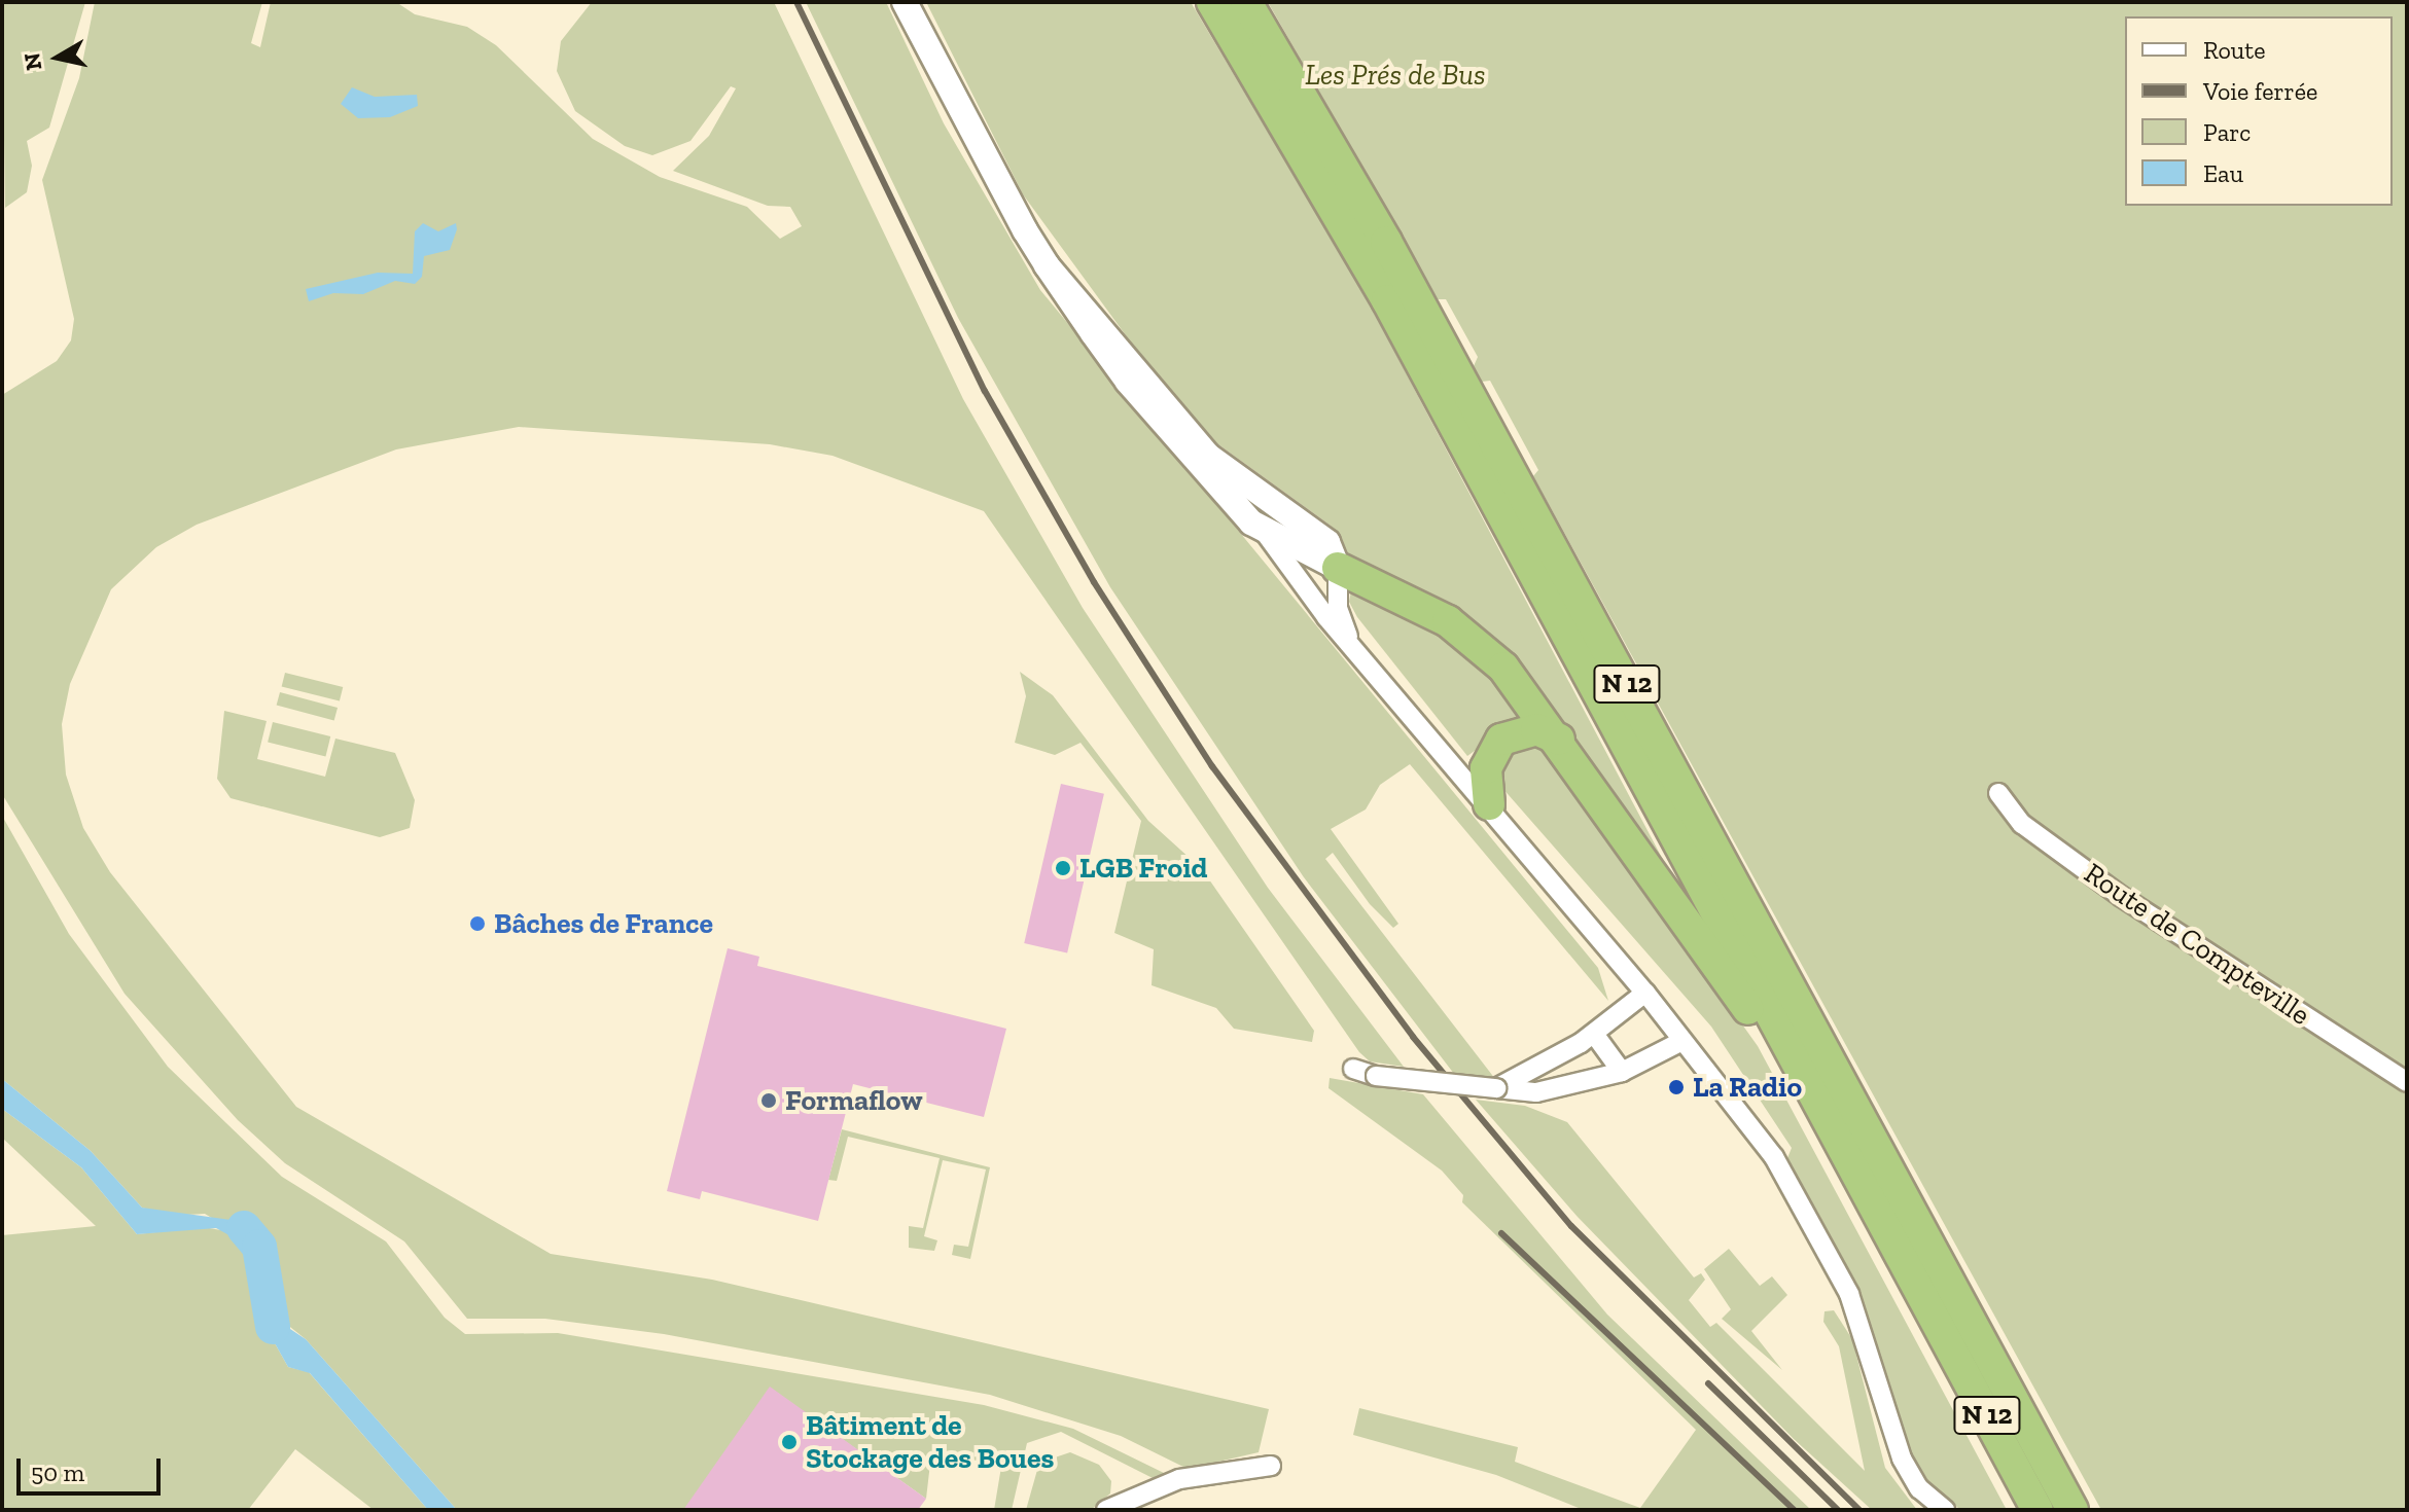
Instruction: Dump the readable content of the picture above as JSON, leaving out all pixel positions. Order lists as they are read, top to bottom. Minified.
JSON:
{"streets":{"highway":["N 12"],"street":["Route de Compteville"]},"parks":["Les Prés de Bus"],"places":["LGB Froid","Bâches de France","La Radio","Formaflow","Bâtiment de Stockage des Boues"],"legend":["Route","Voie ferrée","Parc","Eau"],"scale_bar":"50 m","north":"left"}
